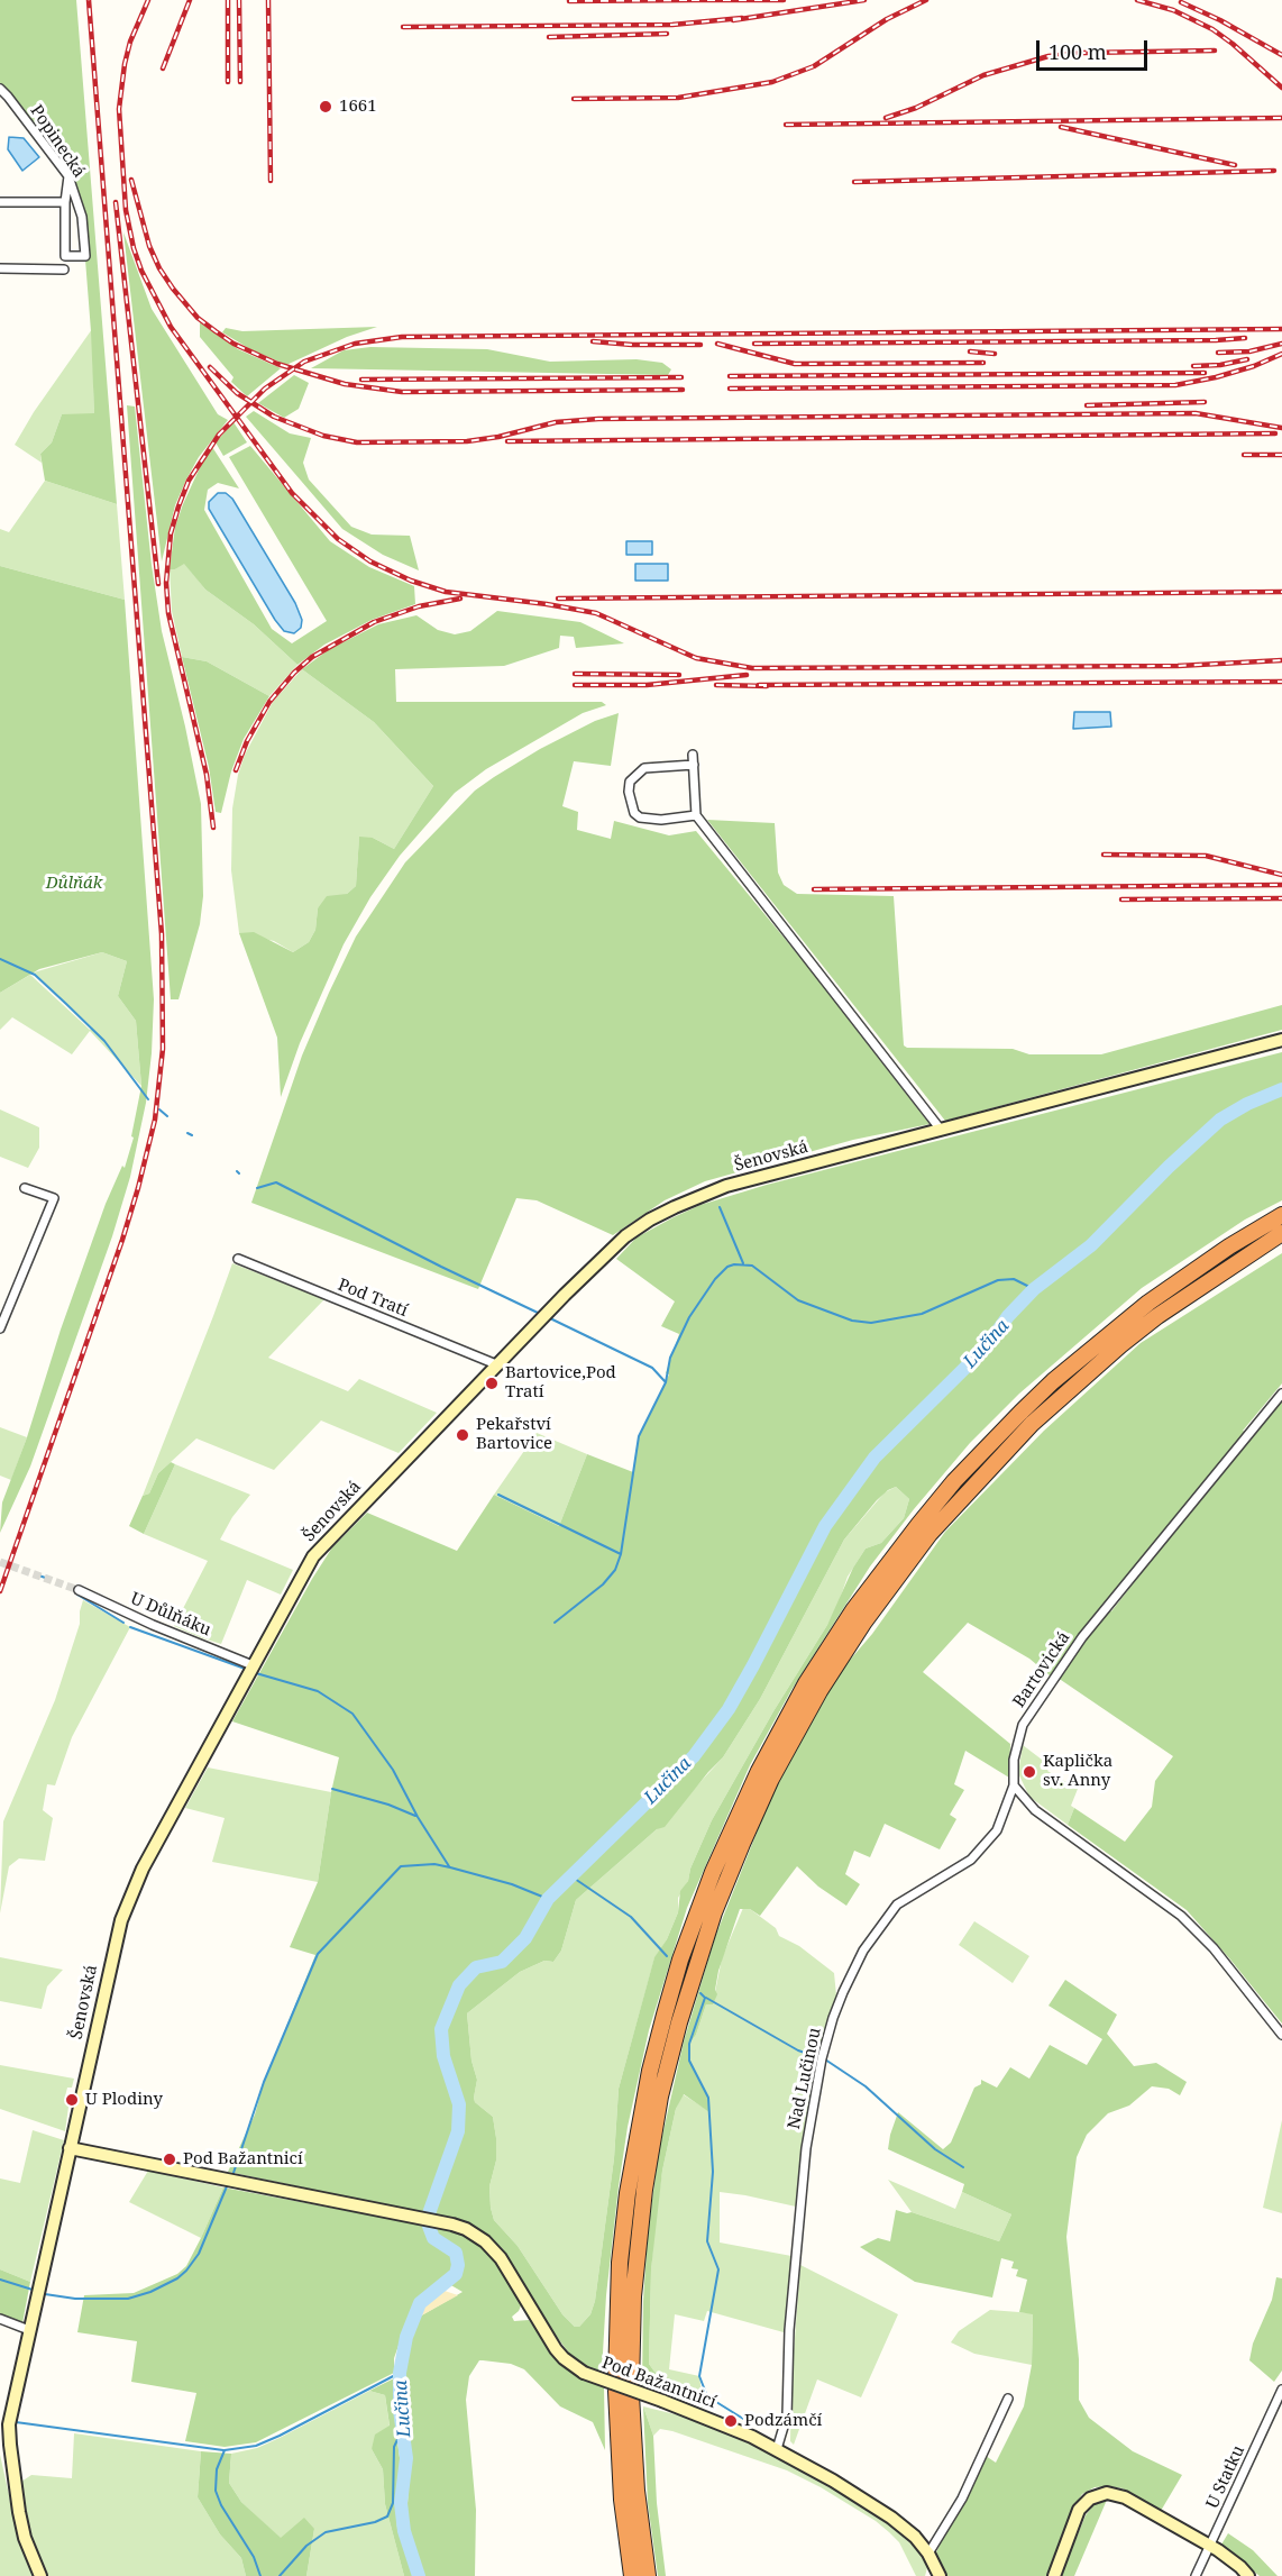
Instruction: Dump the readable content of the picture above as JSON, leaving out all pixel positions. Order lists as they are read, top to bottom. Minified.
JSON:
{"streets":{"street":["Popinecká","Šenovská","Pod Tratí","U Důlňáku","Bartovická","Nad Lučinou","Pod Bažantnicí","U Statku"]},"crossings":[["Šenovská","Pod Tratí"],["Šenovská","U Důlňáku"],["Šenovská","Pod Bažantnicí"],["Bartovická","Nad Lučinou"],["Nad Lučinou","Pod Bažantnicí"]],"water":["Lučina"],"parks":["Důlňák"],"places":["1661","Bartovice,Pod Tratí","Pekařství Bartovice","Kaplička sv. Anny","U Plodiny","Pod Bažantnicí","Podzámčí"],"scale_bar":"100 m"}
